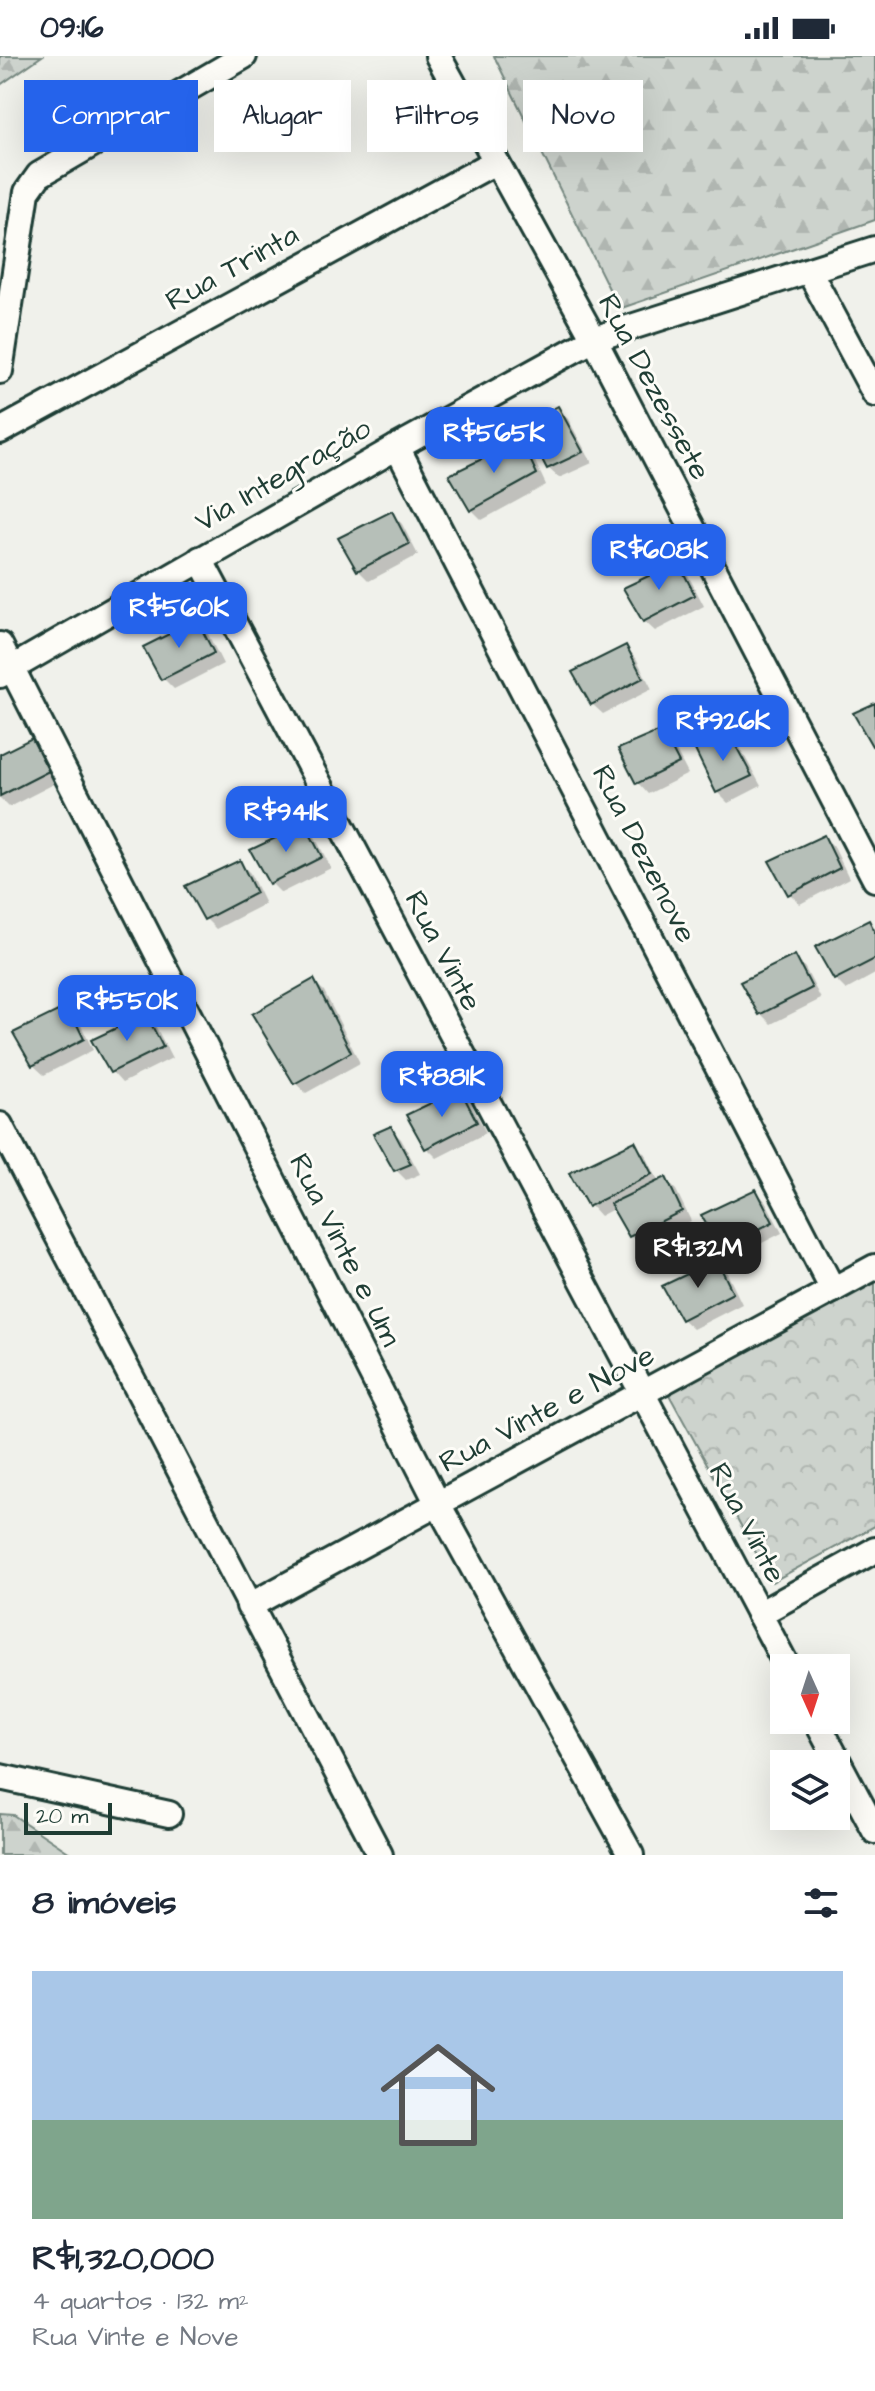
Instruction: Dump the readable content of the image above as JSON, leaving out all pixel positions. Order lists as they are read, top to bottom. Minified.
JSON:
{"streets":{"street":["Rua Trinta","Rua Dezessete","Via Integração","Rua Dezenove","Rua Vinte","Rua Vinte e Um","Rua Vinte e Nove"]},"crossings":[["Rua Trinta","Rua Dezessete"],["Rua Dezessete","Via Integração"],["Via Integração","Rua Dezenove"],["Via Integração","Rua Vinte"],["Via Integração","Rua Vinte e Um"],["Rua Dezenove","Rua Vinte e Nove"],["Rua Vinte","Rua Vinte e Nove"],["Rua Vinte e Um","Rua Vinte e Nove"]],"scale_bar":"20 m","north":"bottom","page":{"status":"09:16","chip":["Comprar","Alugar","Filtros","Novo"],"price":["R$565K","R$608K","R$560K","R$926K","R$941K","R$550K","R$881K","R$1.32M"],"scale":"20 m","heading":"8 imóveis","list":[{"name":"R$1,320,000","note":"4 quartos · 132 m² · Rua Vinte e Nove"}]}}
